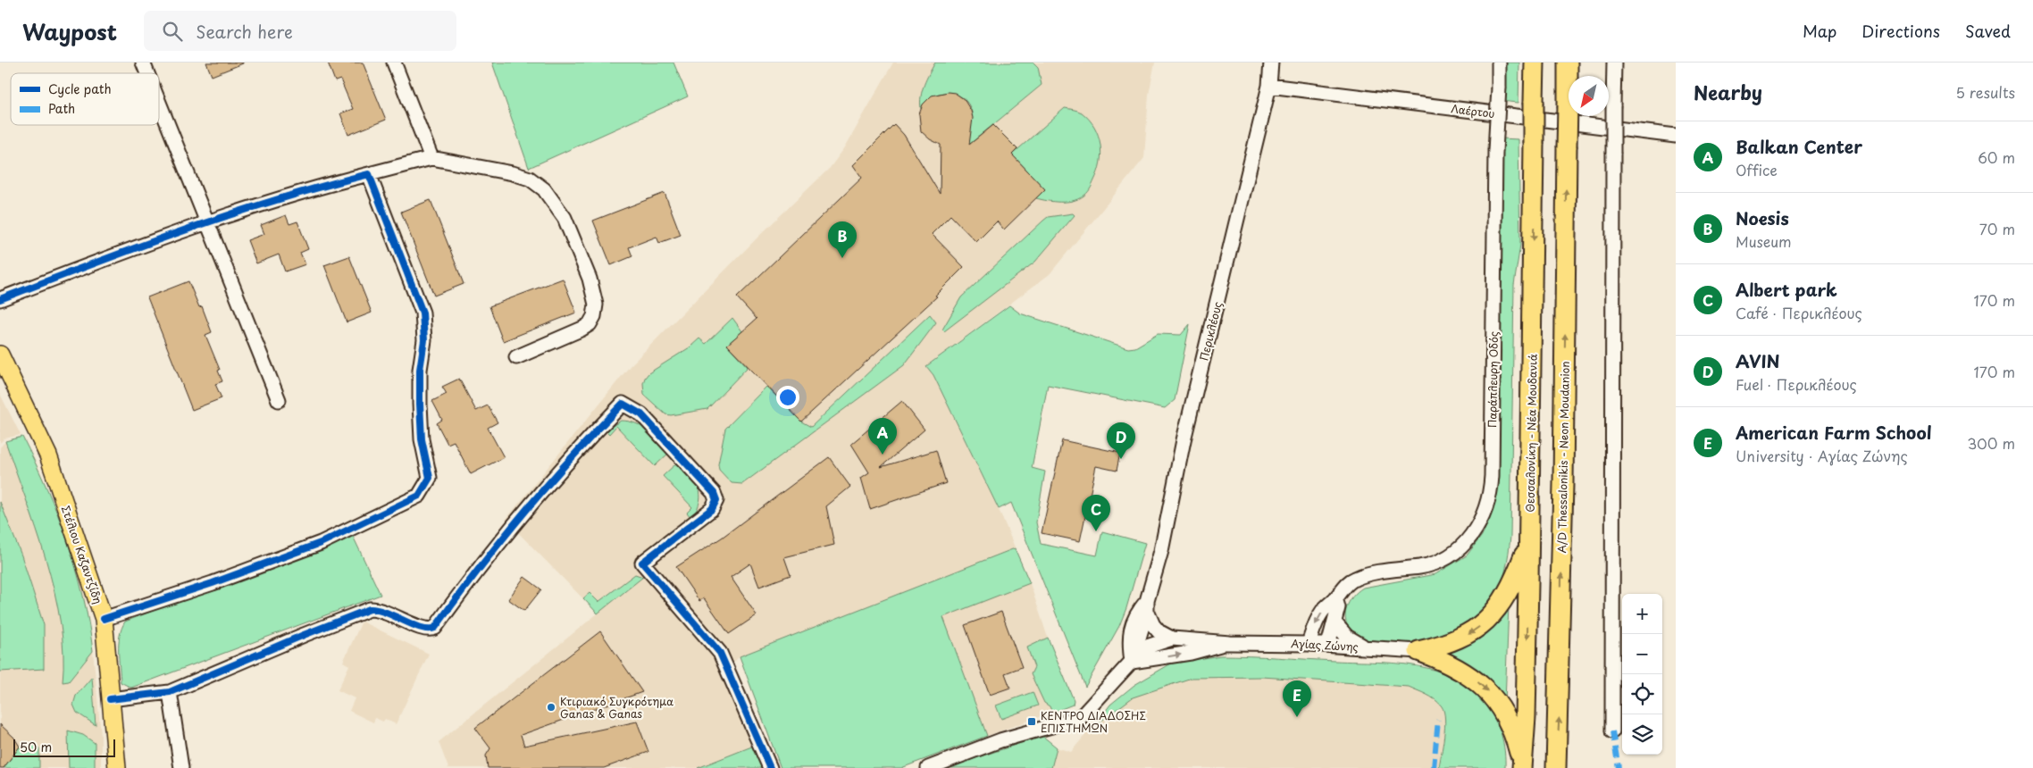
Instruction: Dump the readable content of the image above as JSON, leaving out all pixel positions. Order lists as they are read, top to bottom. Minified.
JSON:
{"streets":{"highway":["Θεσσαλονίκη - Νέα Μουδανιά","A/D Thessalonikis - Neon Moudanion"],"main road":["Στέλιου Καζαντζίδη"],"street":["Λαέρτου","Περικλέους","Παράπλευρη Οδός","Αγίας Ζώνης"]},"crossings":[["Λαέρτου","Περικλέους"],["Παράπλευρη Οδός","Αγίας Ζώνης"]],"one_way":["Θεσσαλονίκη - Νέα Μουδανιά","A/D Thessalonikis - Neon Moudanion"],"places":{"other":["Κτιριακό Συγκρότημα Ganas & Ganas"],"transit":["ΚΕΝΤΡΟ ΔΙΑΔΟΣΗΣ ΕΠΙΣΤΗΜΩΝ"]},"legend":["Cycle path","Path"],"scale_bar":"50 m","north":"bottom left","page":{"header":"Waypost","search":"Search here","nav":["Map","Directions","Saved"],"heading":["Nearby","5 results"],"list":[{"mark":"A","name":"Balkan Center","note":"Office","value":"60 m"},{"mark":"B","name":"Noesis","note":"Museum","value":"70 m"},{"mark":"C","name":"Albert park","note":"Café · Περικλέους","value":"170 m"},{"mark":"D","name":"AVIN","note":"Fuel · Περικλέους","value":"170 m"},{"mark":"E","name":"American Farm School","note":"University · Αγίας Ζώνης","value":"300 m"}],"pins":["B","A","D","C","E"],"map_buttons":["+","−"],"scale":"50 m"}}
